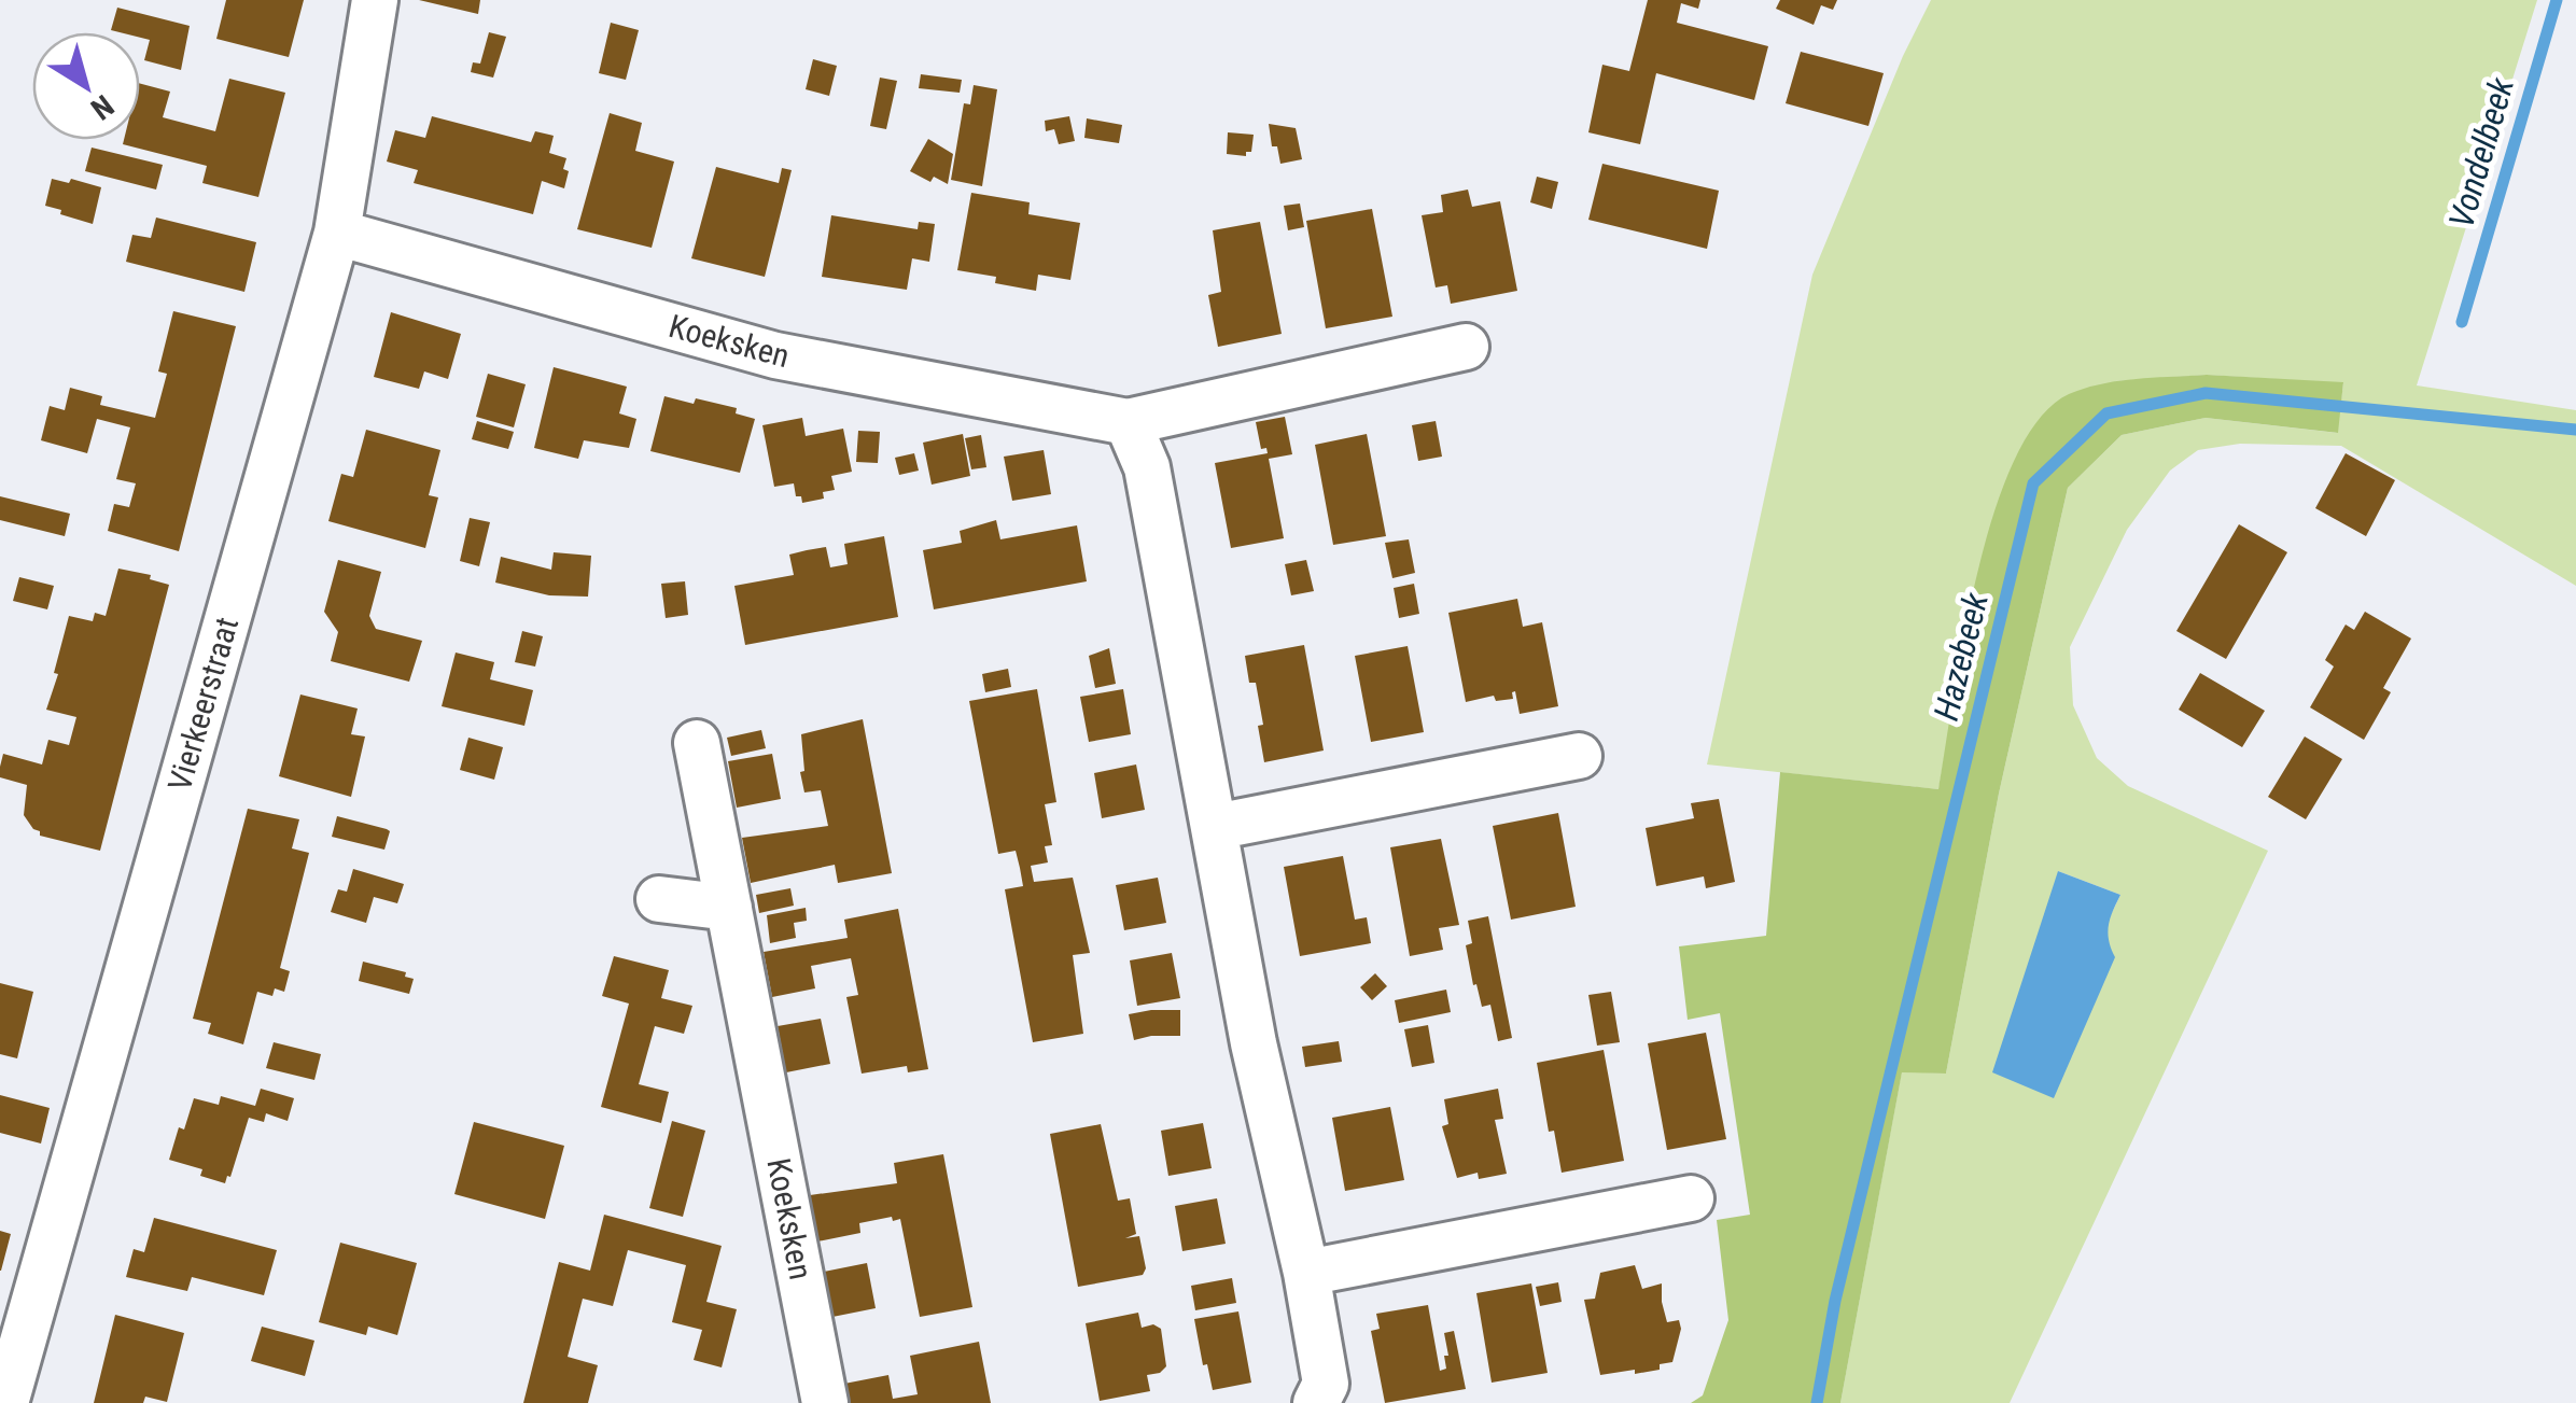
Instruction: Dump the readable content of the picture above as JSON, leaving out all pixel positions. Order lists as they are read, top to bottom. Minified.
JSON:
{"streets":{"street":["Koeksken","Vierkeerstraat"]},"crossings":[["Koeksken","Vierkeerstraat"]],"water":["Vondelbeek","Hazebeek"],"north":"bottom right"}
